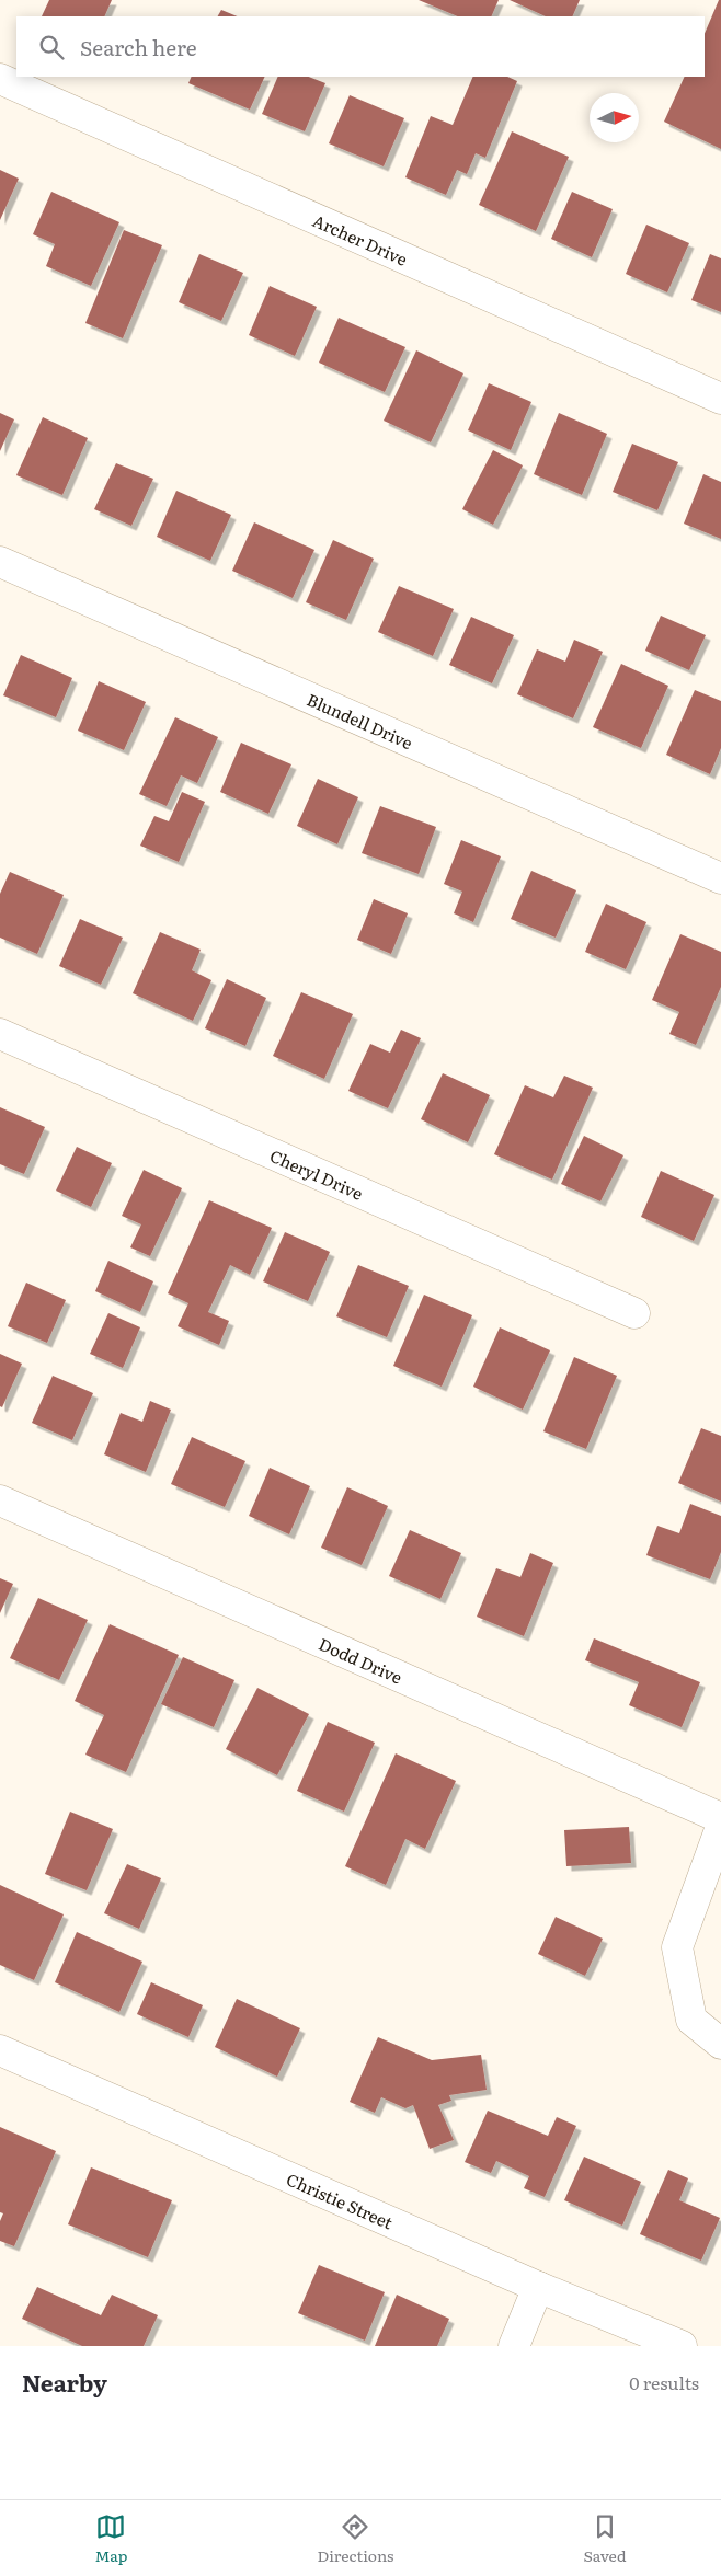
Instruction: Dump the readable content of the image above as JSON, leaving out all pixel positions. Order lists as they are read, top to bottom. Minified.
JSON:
{"streets":{"street":["Archer Drive","Blundell Drive","Cheryl Drive","Dodd Drive","Christie Street"]},"north":"right","page":{"search":"Search here","heading":["Nearby","0 results"],"nav":["Map","Directions","Saved"]}}
